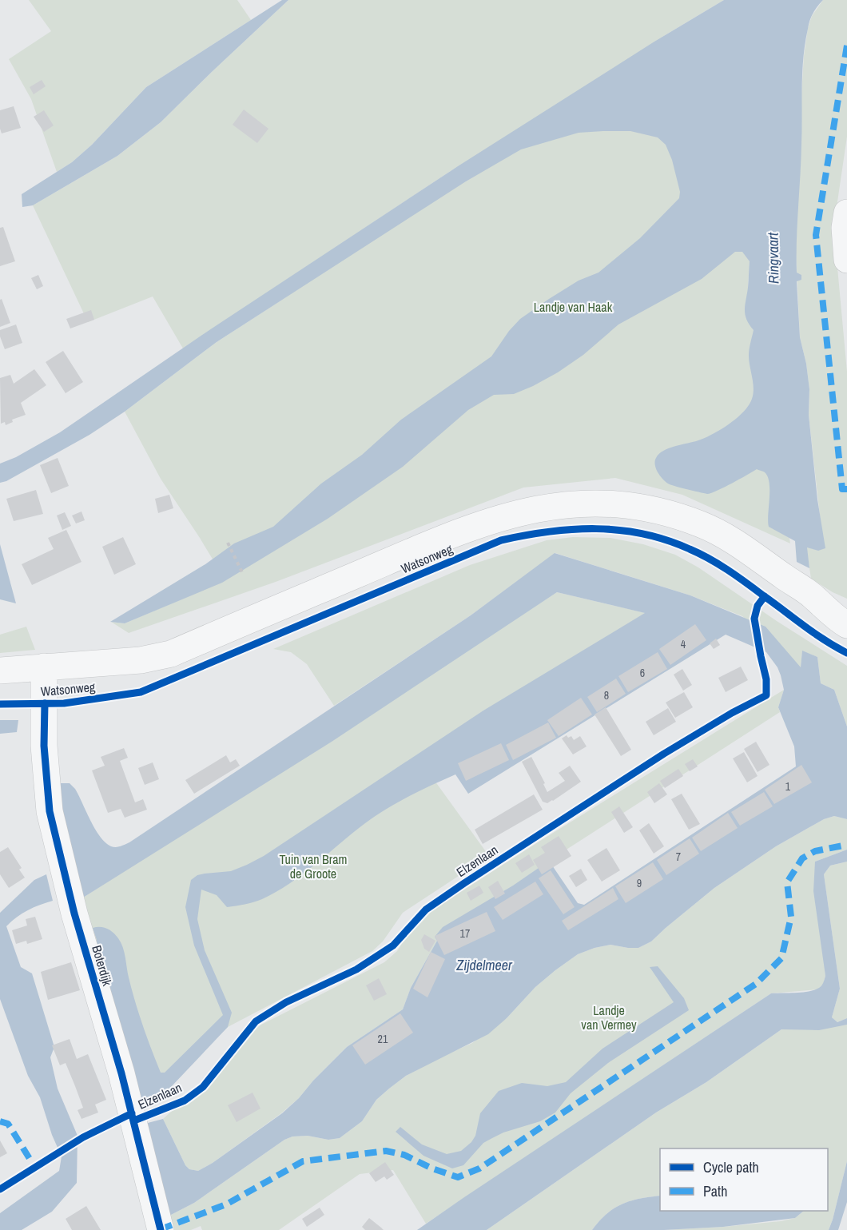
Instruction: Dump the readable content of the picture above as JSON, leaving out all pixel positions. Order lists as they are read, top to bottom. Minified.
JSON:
{"streets":{"street":["Watsonweg","Boterdijk"],"cycle path":["Elzenlaan"]},"crossings":[["Watsonweg","Boterdijk"]],"water":["Ringvaart","Zijdelmeer"],"parks":["Landje van Haak","Tuin van Bram de Groote","Landje van Vermey"],"house_numbers":["4","6","8","1","7","9","17","21"],"legend":["Cycle path","Path"]}
